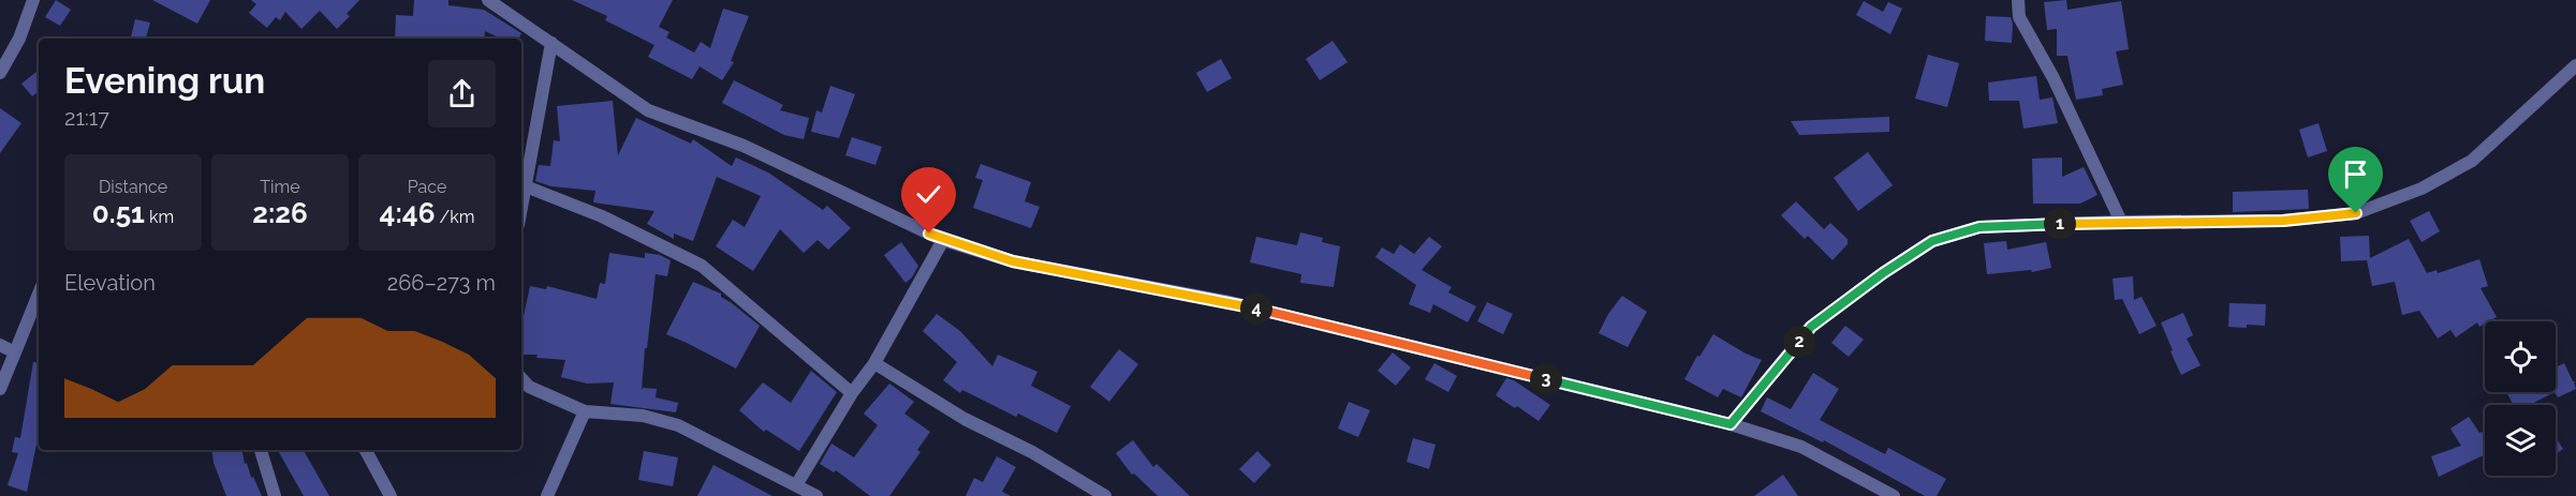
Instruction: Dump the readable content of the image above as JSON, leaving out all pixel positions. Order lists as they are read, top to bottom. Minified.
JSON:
{"page":{"heading":["Evening run","21:17"],"stats":[["Distance","0.51 km"],["Time","2:26"],["Pace","4:46 /km"]],"pins":["1","4","2","3"],"chart":["Elevation","266–273 m"]}}
